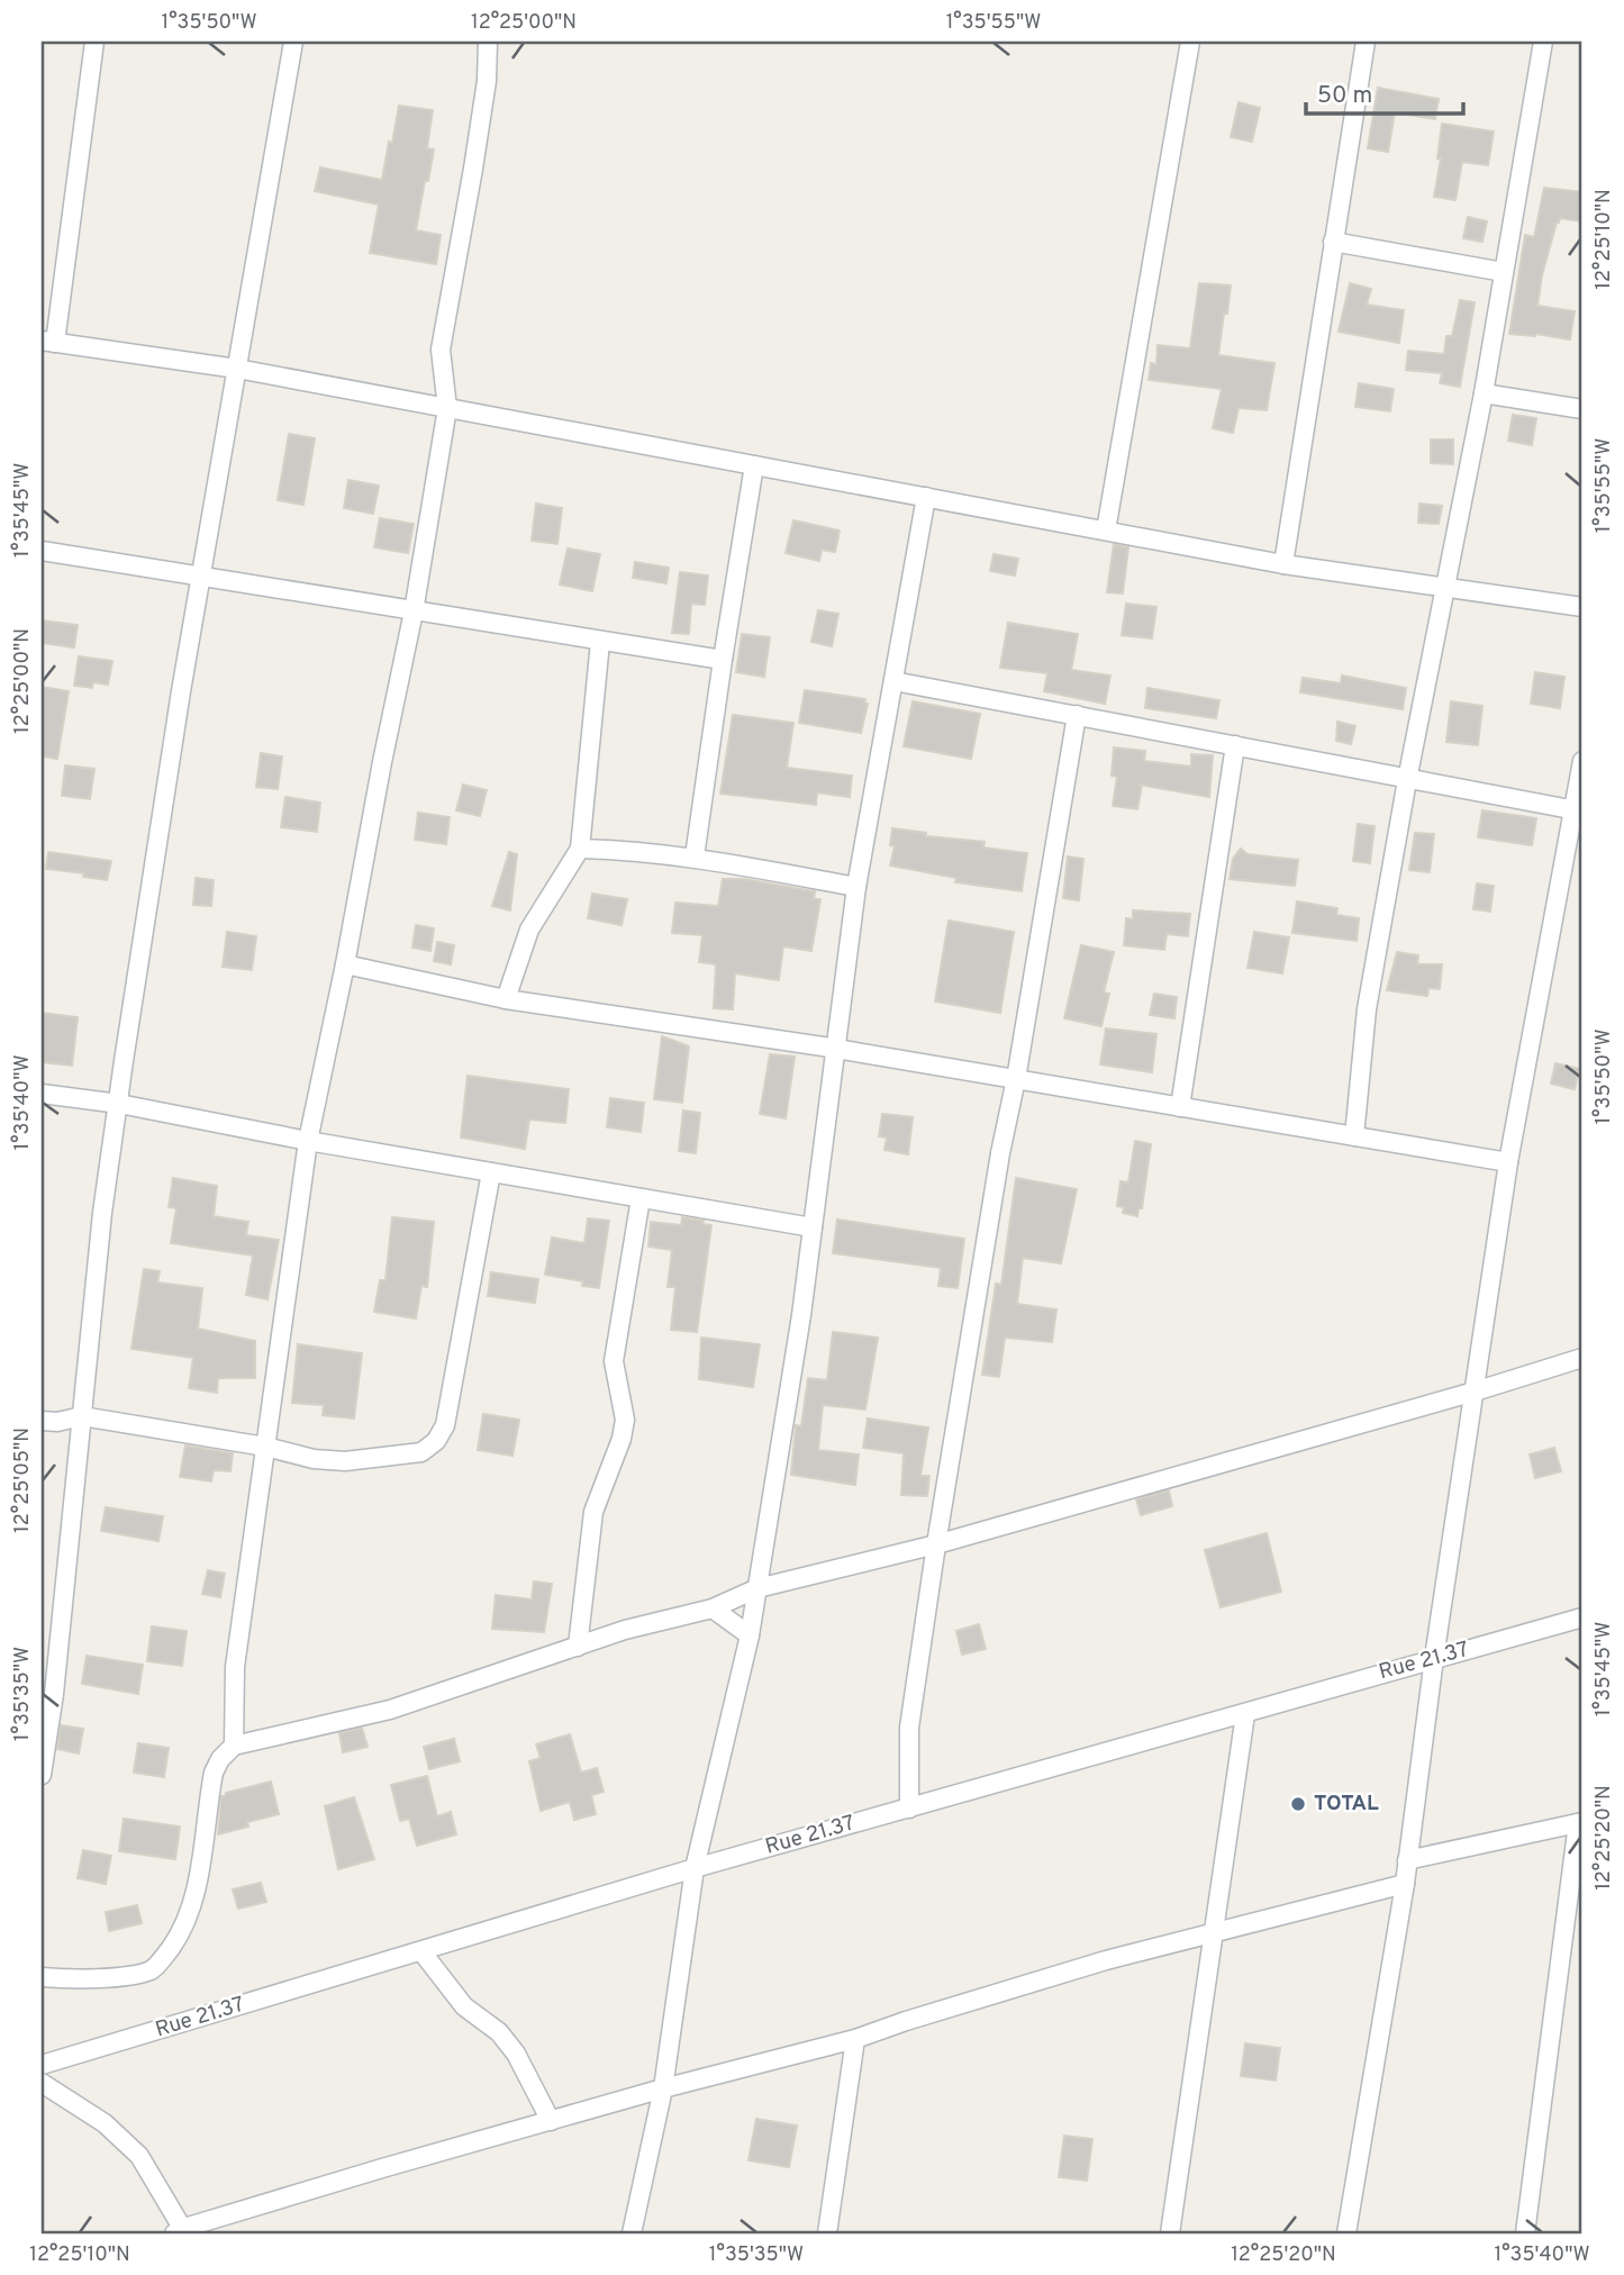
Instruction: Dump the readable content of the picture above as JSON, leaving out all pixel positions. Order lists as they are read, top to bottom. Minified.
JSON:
{"streets":{"street":["Rue 21.37"]},"places":["TOTAL"],"scale_bar":"50 m","coordinates":["1°35'50\"W","12°25'00\"N","1°35'55\"W","12°25'10\"N","1°35'45\"W","1°35'40\"W","12°25'05\"N","1°35'35\"W","12°25'20\"N"]}
